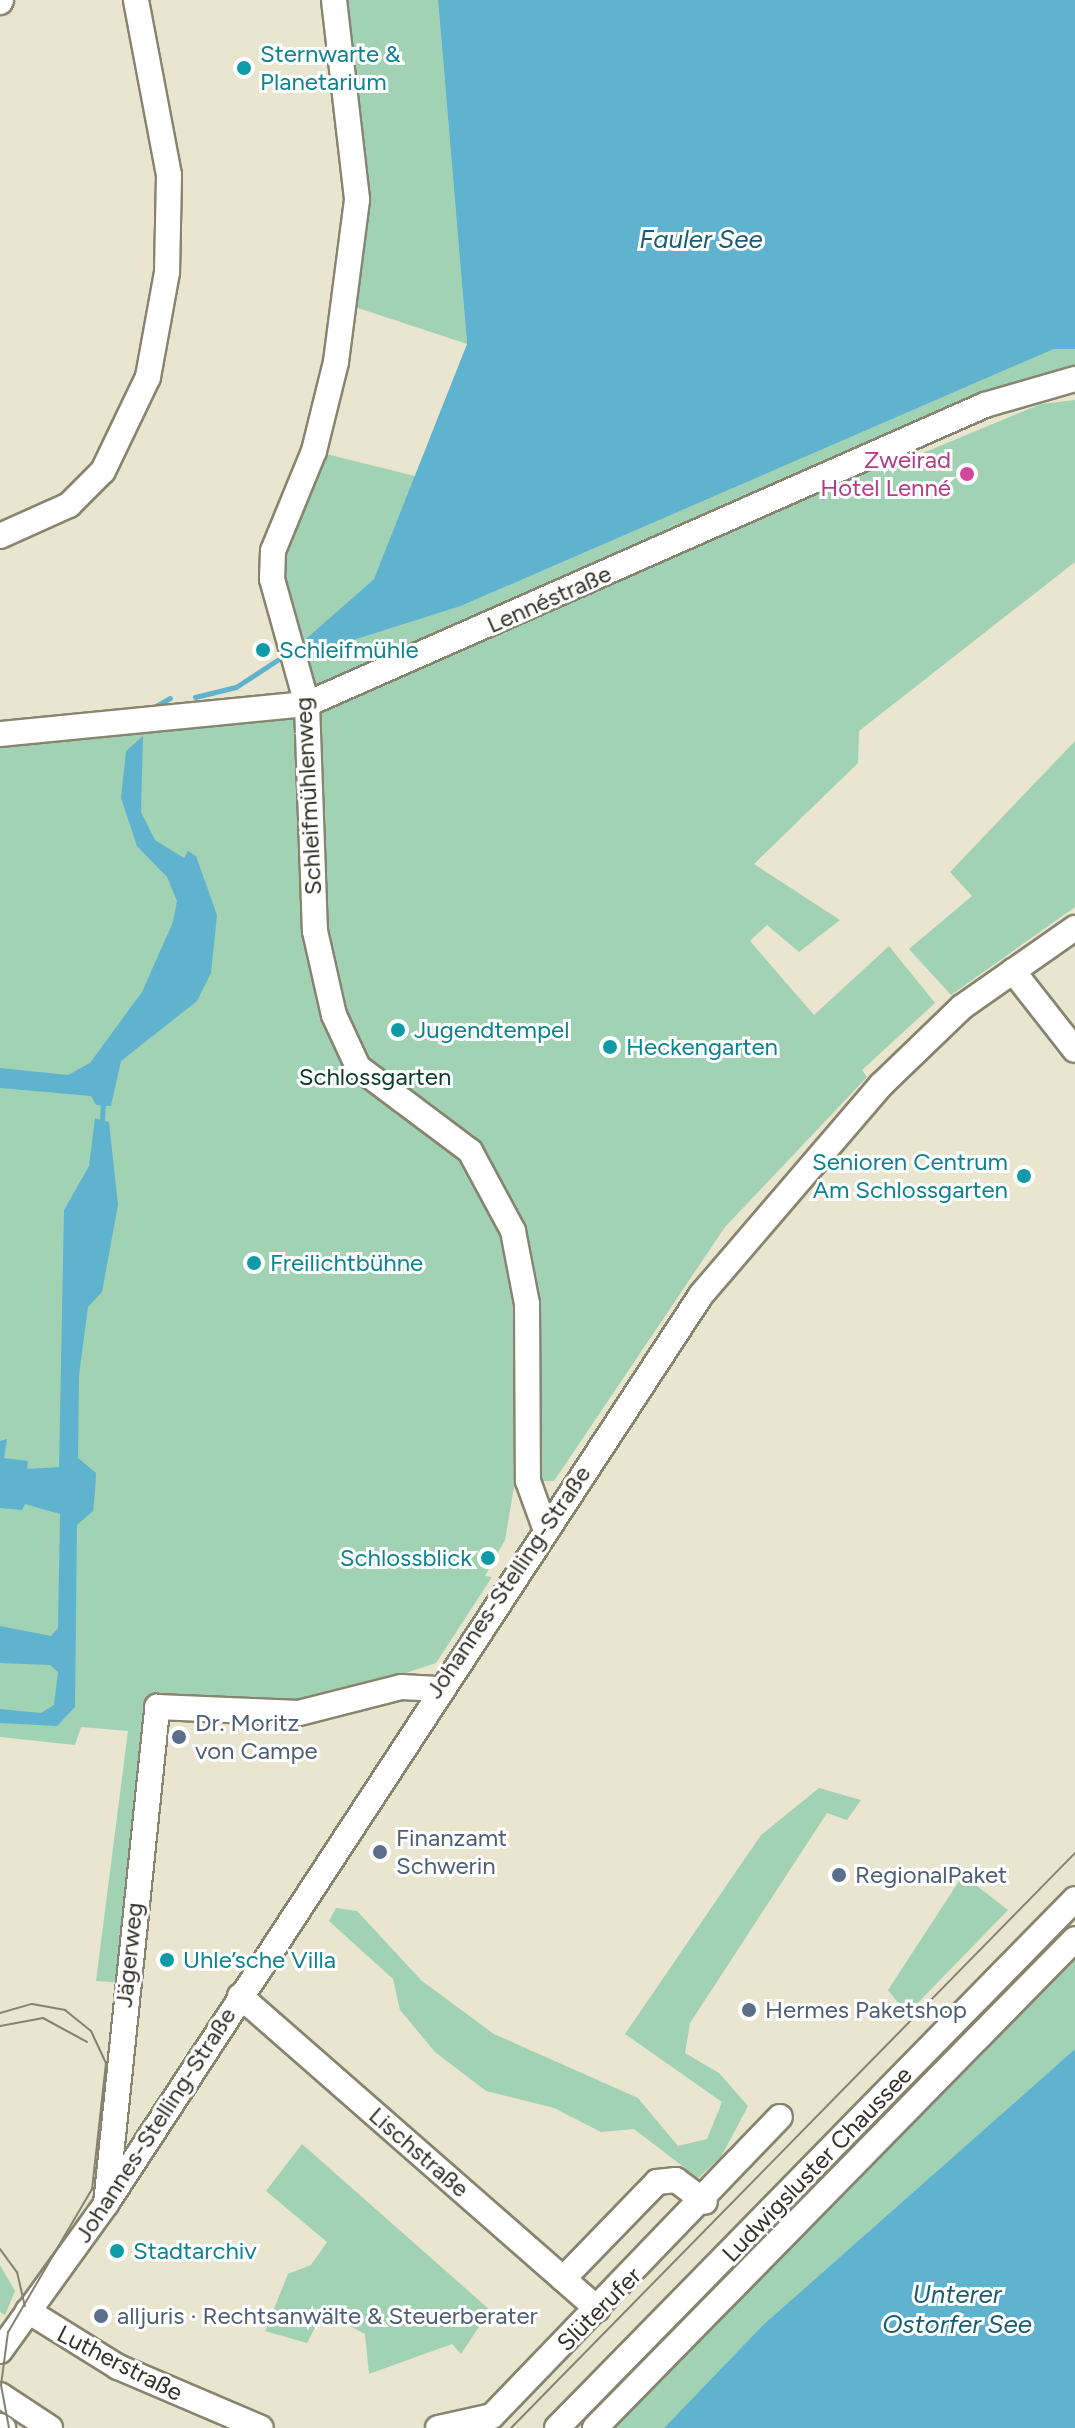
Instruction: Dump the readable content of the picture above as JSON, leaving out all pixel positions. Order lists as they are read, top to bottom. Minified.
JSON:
{"streets":{"street":["Lennéstraße","Schleifmühlenweg","Johannes-Stelling-Straße","Jägerweg","Lischstraße","Ludwigsluster Chaussee","Slüterufer","Lutherstraße"]},"crossings":[["Lennéstraße","Schleifmühlenweg"],["Schleifmühlenweg","Johannes-Stelling-Straße"],["Johannes-Stelling-Straße","Jägerweg"],["Johannes-Stelling-Straße","Lischstraße"],["Johannes-Stelling-Straße","Lutherstraße"],["Lischstraße","Slüterufer"]],"water":["Fauler See","Unterer Ostorfer See"],"parks":["Schlossgarten"],"places":["Sternwarte & Planetarium","Zweirad Hotel Lenné","Schleifmühle","Jugendtempel","Heckengarten","Senioren Centrum Am Schlossgarten","Freilichtbühne","Schlossblick","Dr. Moritz von Campe","Finanzamt Schwerin","RegionalPaket","Uhle’sche Villa","Hermes Paketshop","Stadtarchiv","alljuris · Rechtsanwälte & Steuerberater"]}
